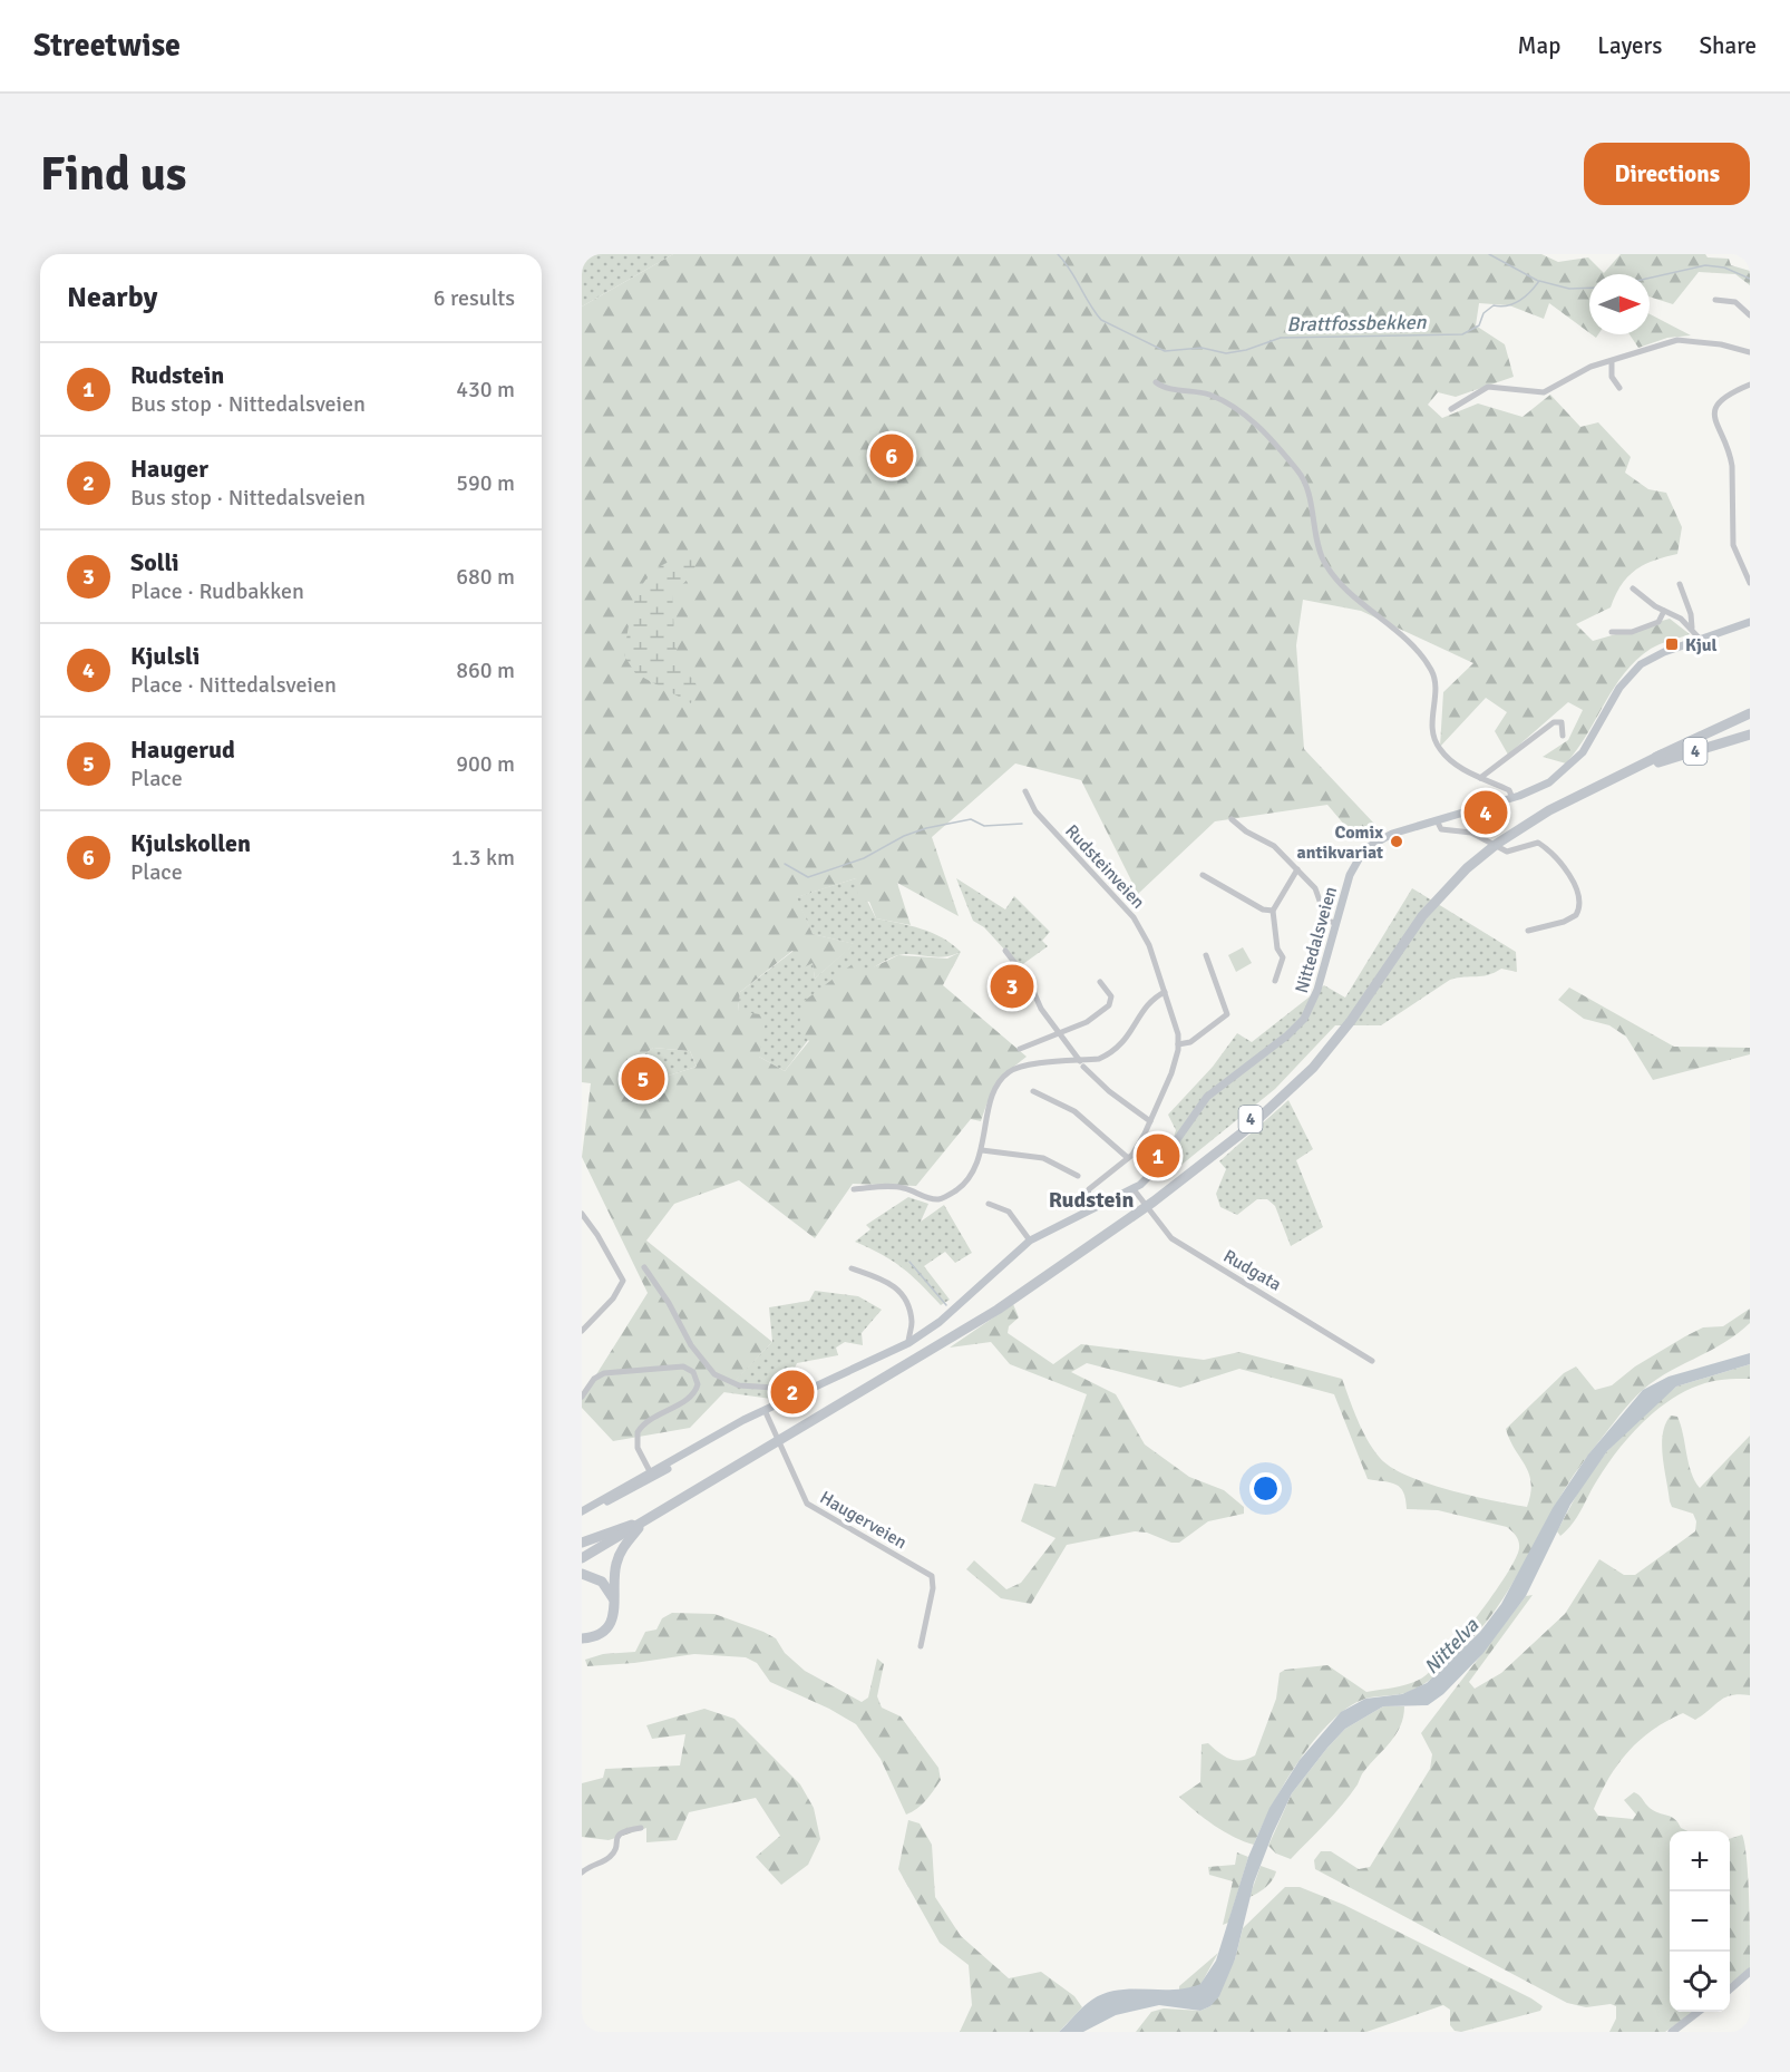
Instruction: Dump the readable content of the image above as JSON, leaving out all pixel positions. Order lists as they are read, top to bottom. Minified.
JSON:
{"streets":{"highway":["4"],"main road":["Nittedalsveien"],"street":["Rudsteinveien","Rudgata","Haugerveien"]},"crossings":[["Rudsteinveien","Nittedalsveien"],["Nittedalsveien","Rudgata"],["Nittedalsveien","Haugerveien"]],"districts":["Rudstein"],"water":["Brattfossbekken","Nittelva"],"places":{"transit":["Kjul"],"other":["Comix antikvariat"]},"north":"right","page":{"header":"Streetwise","nav":["Map","Layers","Share"],"buttons":"Directions","title":"Find us","heading":["Nearby","6 results"],"list":[{"mark":"1","name":"Rudstein","note":"Bus stop · Nittedalsveien","value":"430 m"},{"mark":"2","name":"Hauger","note":"Bus stop · Nittedalsveien","value":"590 m"},{"mark":"3","name":"Solli","note":"Place · Rudbakken","value":"680 m"},{"mark":"4","name":"Kjulsli","note":"Place · Nittedalsveien","value":"860 m"},{"mark":"5","name":"Haugerud","note":"Place","value":"900 m"},{"mark":"6","name":"Kjulskollen","note":"Place","value":"1.3 km"}],"pins":["6","4","3","5","1","2"],"map_buttons":["+","−"]}}
